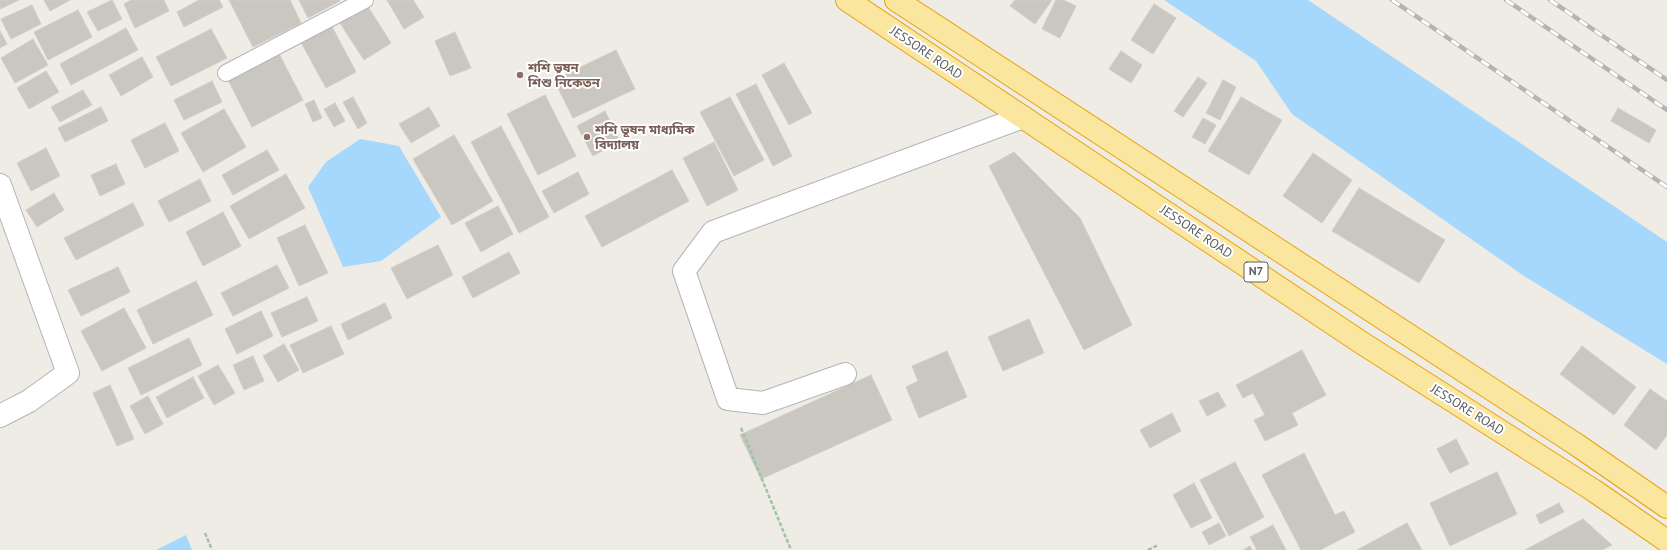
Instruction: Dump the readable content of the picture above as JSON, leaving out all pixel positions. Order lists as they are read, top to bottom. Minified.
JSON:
{"streets":{"highway":["JESSORE ROAD","N7"]},"places":["শশি ভূষন শিশু নিকেতন","শশি ভূষন মাধ্যমিক বিদ্যালয়"]}
